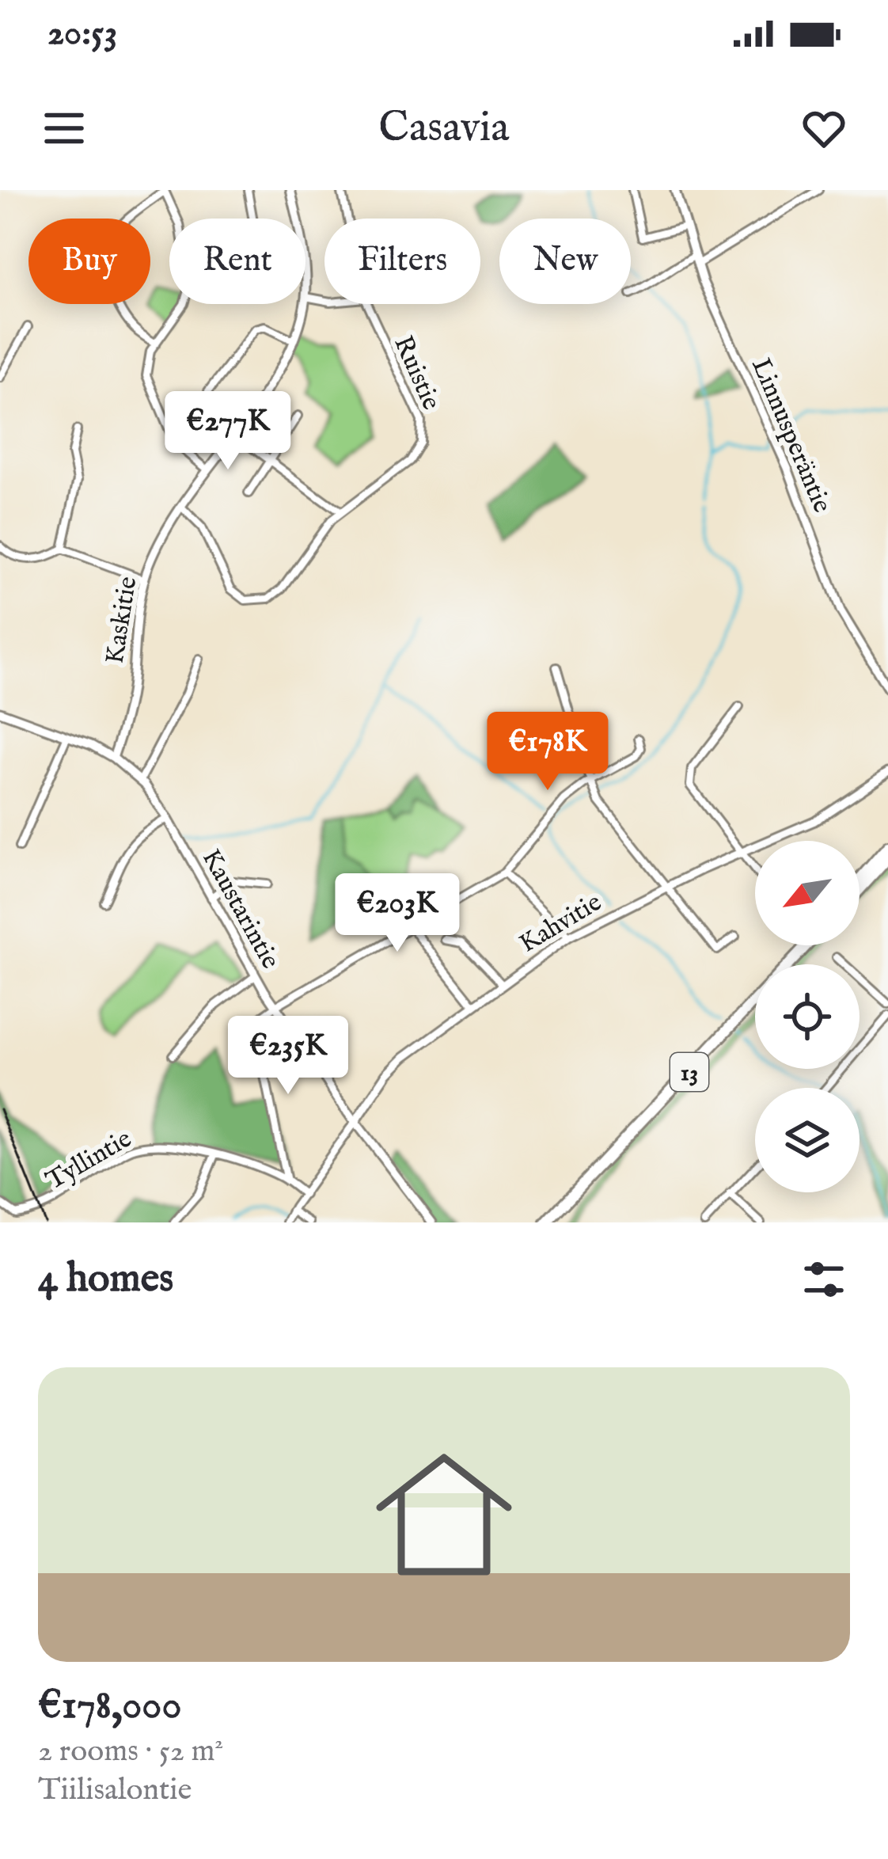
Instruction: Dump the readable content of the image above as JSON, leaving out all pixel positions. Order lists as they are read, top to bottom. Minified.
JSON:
{"streets":{"highway":["13"],"street":["Ruistie","Linnusperäntie","Kaskitie","Kaustarintie","Kahvitie","Tyllintie"]},"crossings":[["Ruistie","Kaskitie"],["Kaskitie","Kaustarintie"],["Kaustarintie","Kahvitie"],["Kahvitie","Tyllintie"]],"north":"bottom left","page":{"status":"20:53","header":"Casavia","chip":["Buy","Rent","Filters","New"],"price":["€277K","€178K","€203K","€235K"],"heading":"4 homes","list":[{"name":"€178,000","note":"2 rooms · 52 m² · Tiilisalontie"}]}}
